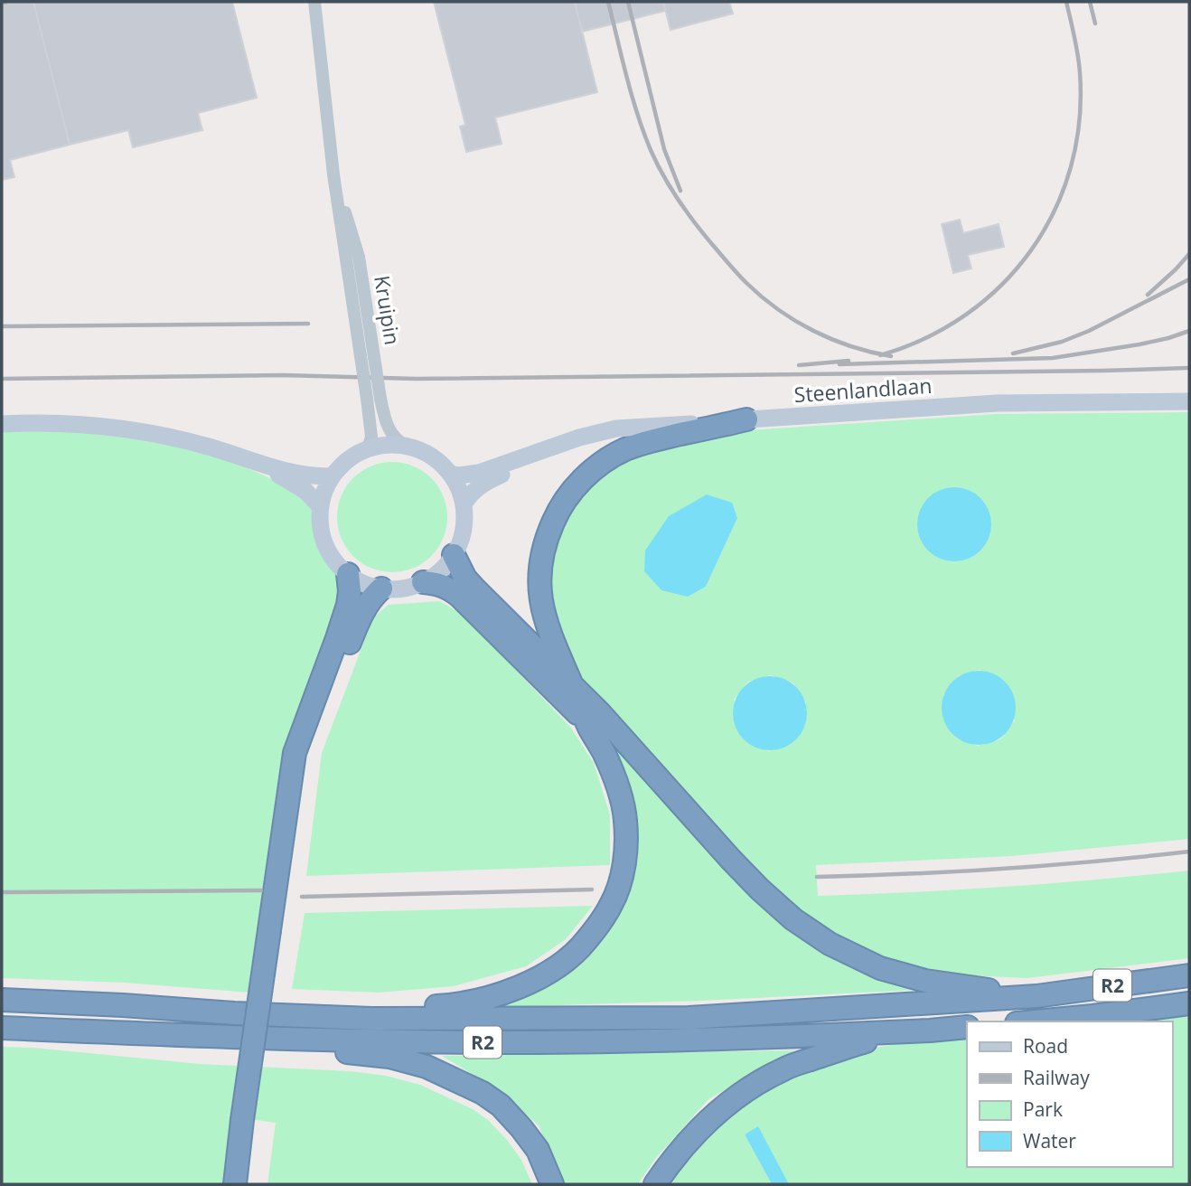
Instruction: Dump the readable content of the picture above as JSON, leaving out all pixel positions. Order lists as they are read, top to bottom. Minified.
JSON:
{"streets":{"highway":["R2"],"main road":["Steenlandlaan"],"street":["Kruipin"]},"legend":["Road","Railway","Park","Water"]}
